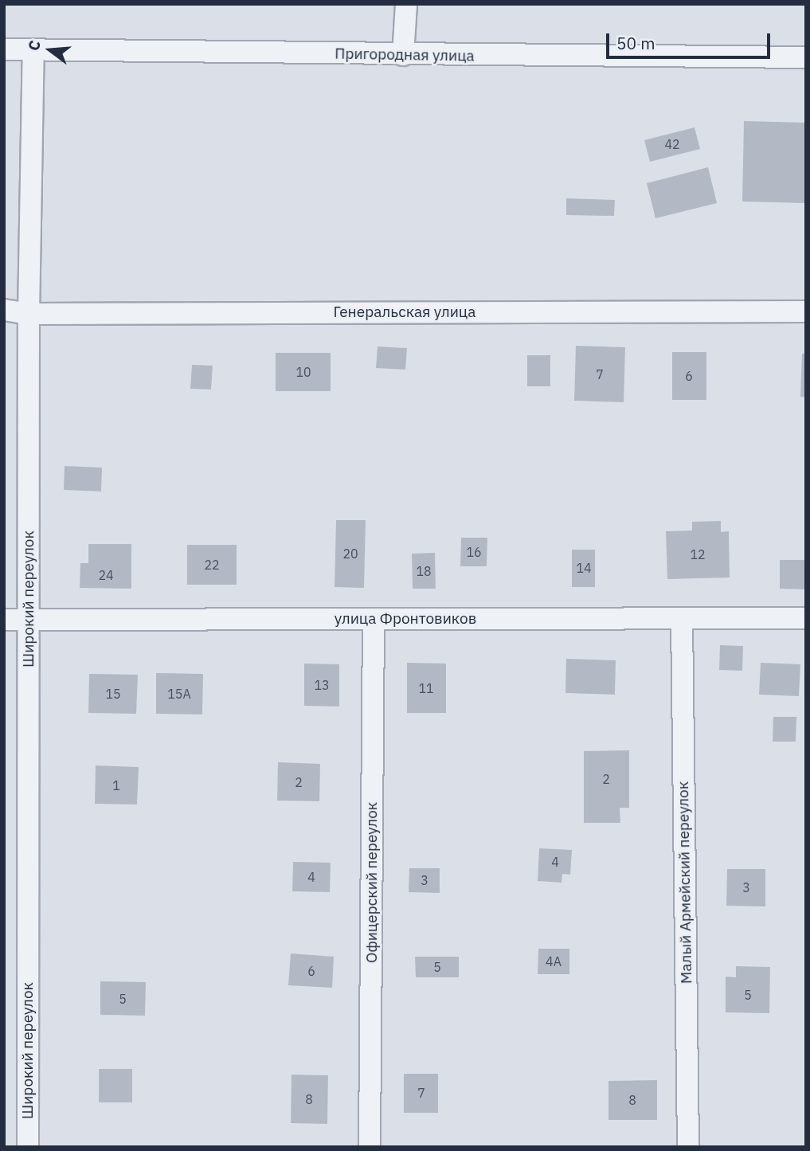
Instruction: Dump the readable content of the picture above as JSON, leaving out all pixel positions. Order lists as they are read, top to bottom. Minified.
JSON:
{"streets":{"street":["Пригородная улица","Генеральская улица","Широкий переулок","улица Фронтовиков","Офицерский переулок","Малый Армейский переулок"]},"crossings":[["Пригородная улица","Широкий переулок"],["Генеральская улица","Широкий переулок"],["Широкий переулок","улица Фронтовиков"],["улица Фронтовиков","Офицерский переулок"],["улица Фронтовиков","Малый Армейский переулок"]],"house_numbers":["42","10","7","6","16","20","12","22","14","18","24","13","11","15","15А","2","2","1","4","4","3","3","4А","5","6","5","5","7","8","8"],"scale_bar":"50 m","north":"left"}
